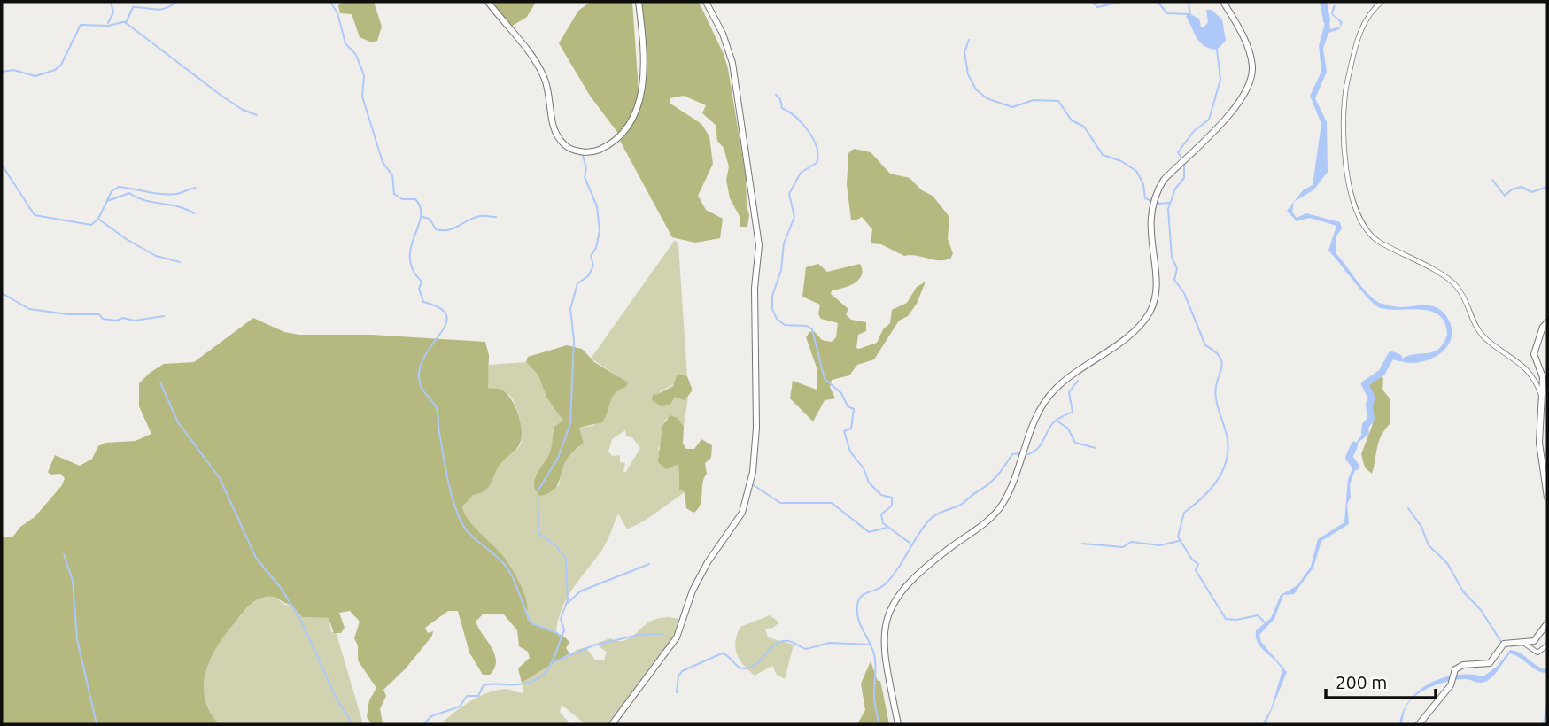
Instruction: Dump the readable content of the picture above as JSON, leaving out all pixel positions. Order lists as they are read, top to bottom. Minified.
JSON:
{"scale_bar":"200 m"}
